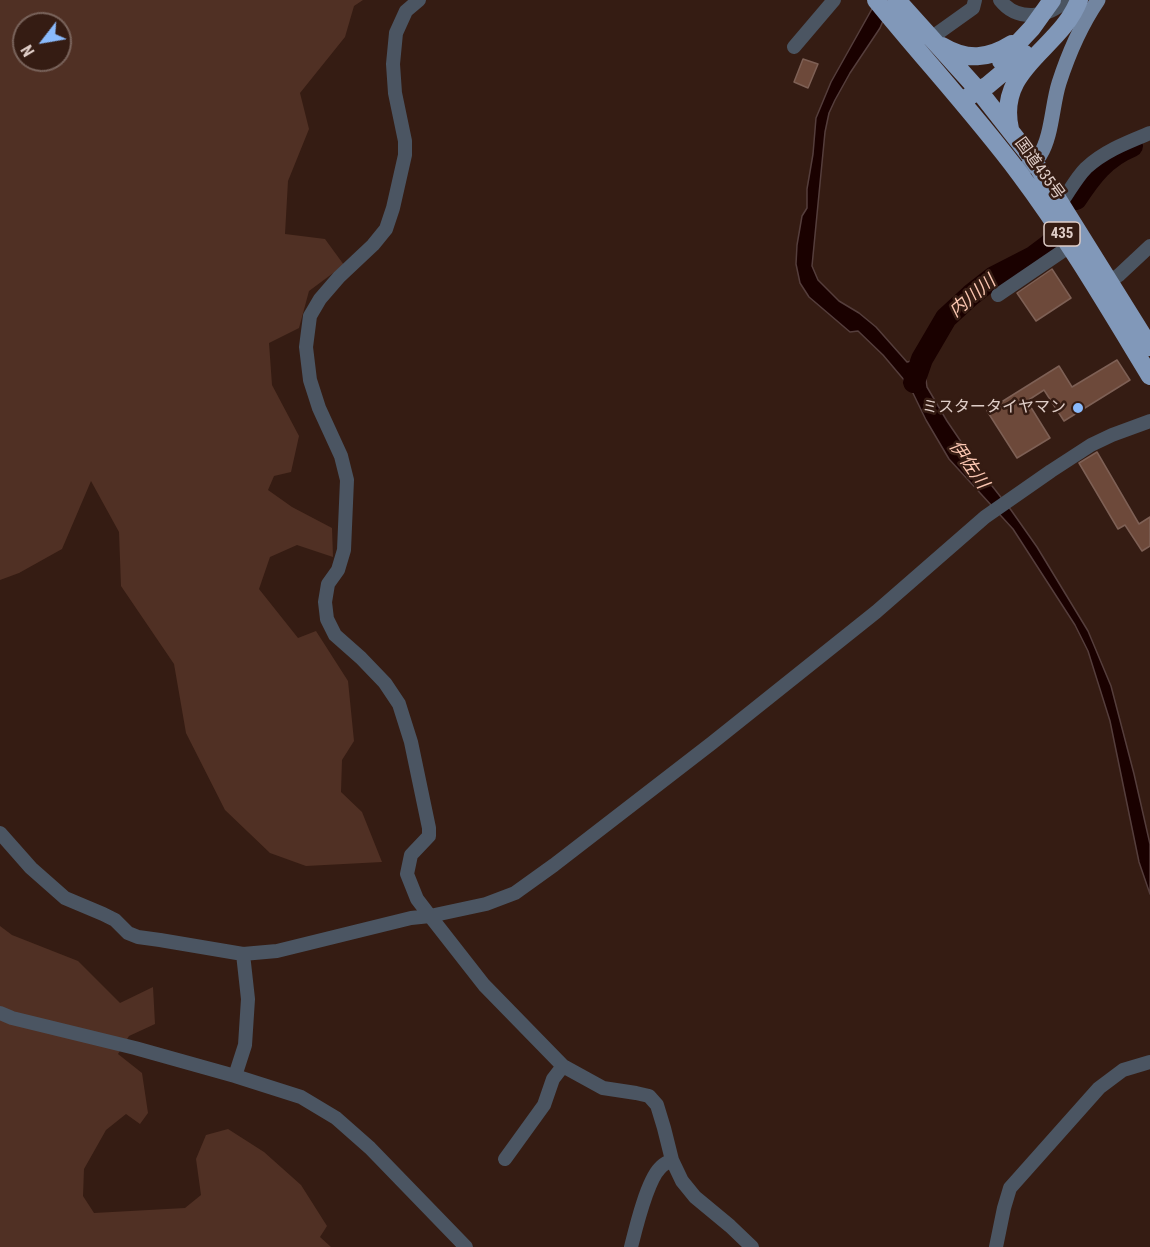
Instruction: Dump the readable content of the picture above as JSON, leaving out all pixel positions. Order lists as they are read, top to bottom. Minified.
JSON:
{"streets":{"highway":["国道435号","435"]},"water":["内川川","伊佐川"],"places":["ミスタータイヤマン"],"north":"bottom left"}
